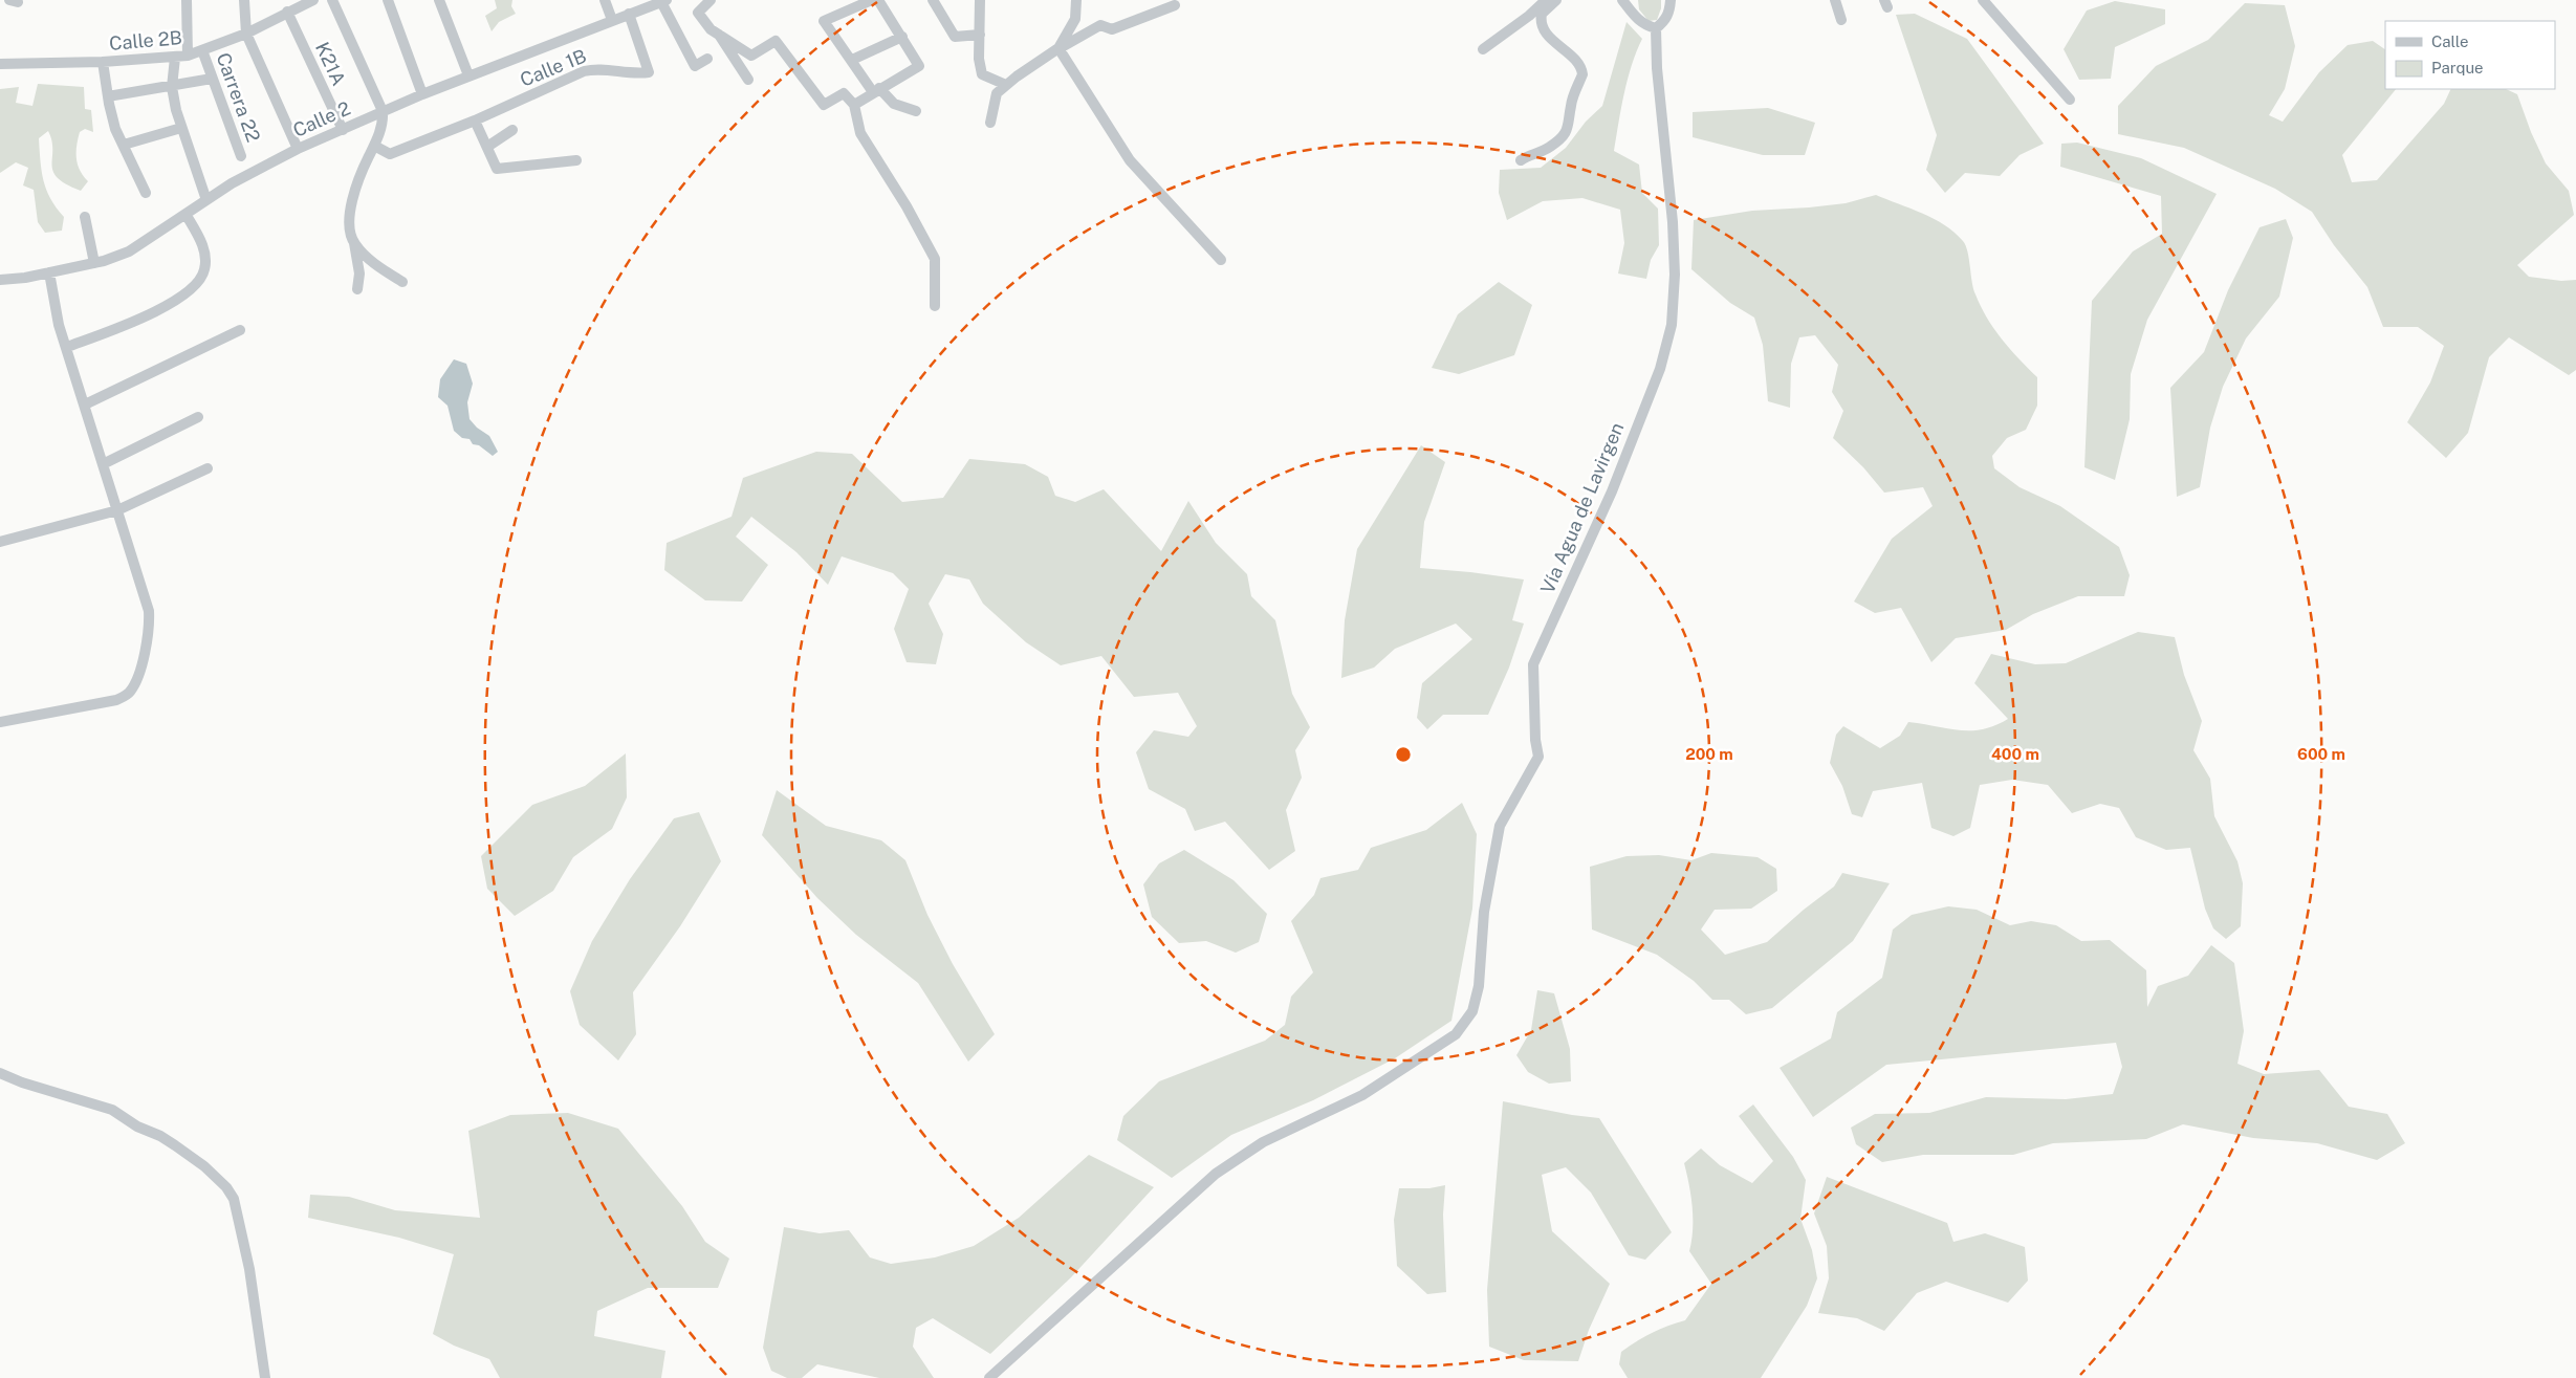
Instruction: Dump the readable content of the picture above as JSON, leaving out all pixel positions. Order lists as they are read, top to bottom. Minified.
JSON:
{"streets":{"street":["Calle 2B","K21A","Calle 1B","Carrera 22","Calle 2","Vía Agua de Lavirgen"]},"crossings":[["Calle 2B","K21A"],["Calle 2B","Carrera 22"],["K21A","Calle 2"],["Calle 1B","Calle 2"],["Carrera 22","Calle 2"]],"legend":["Calle","Parque"],"rings":["200 m","400 m","600 m"]}
